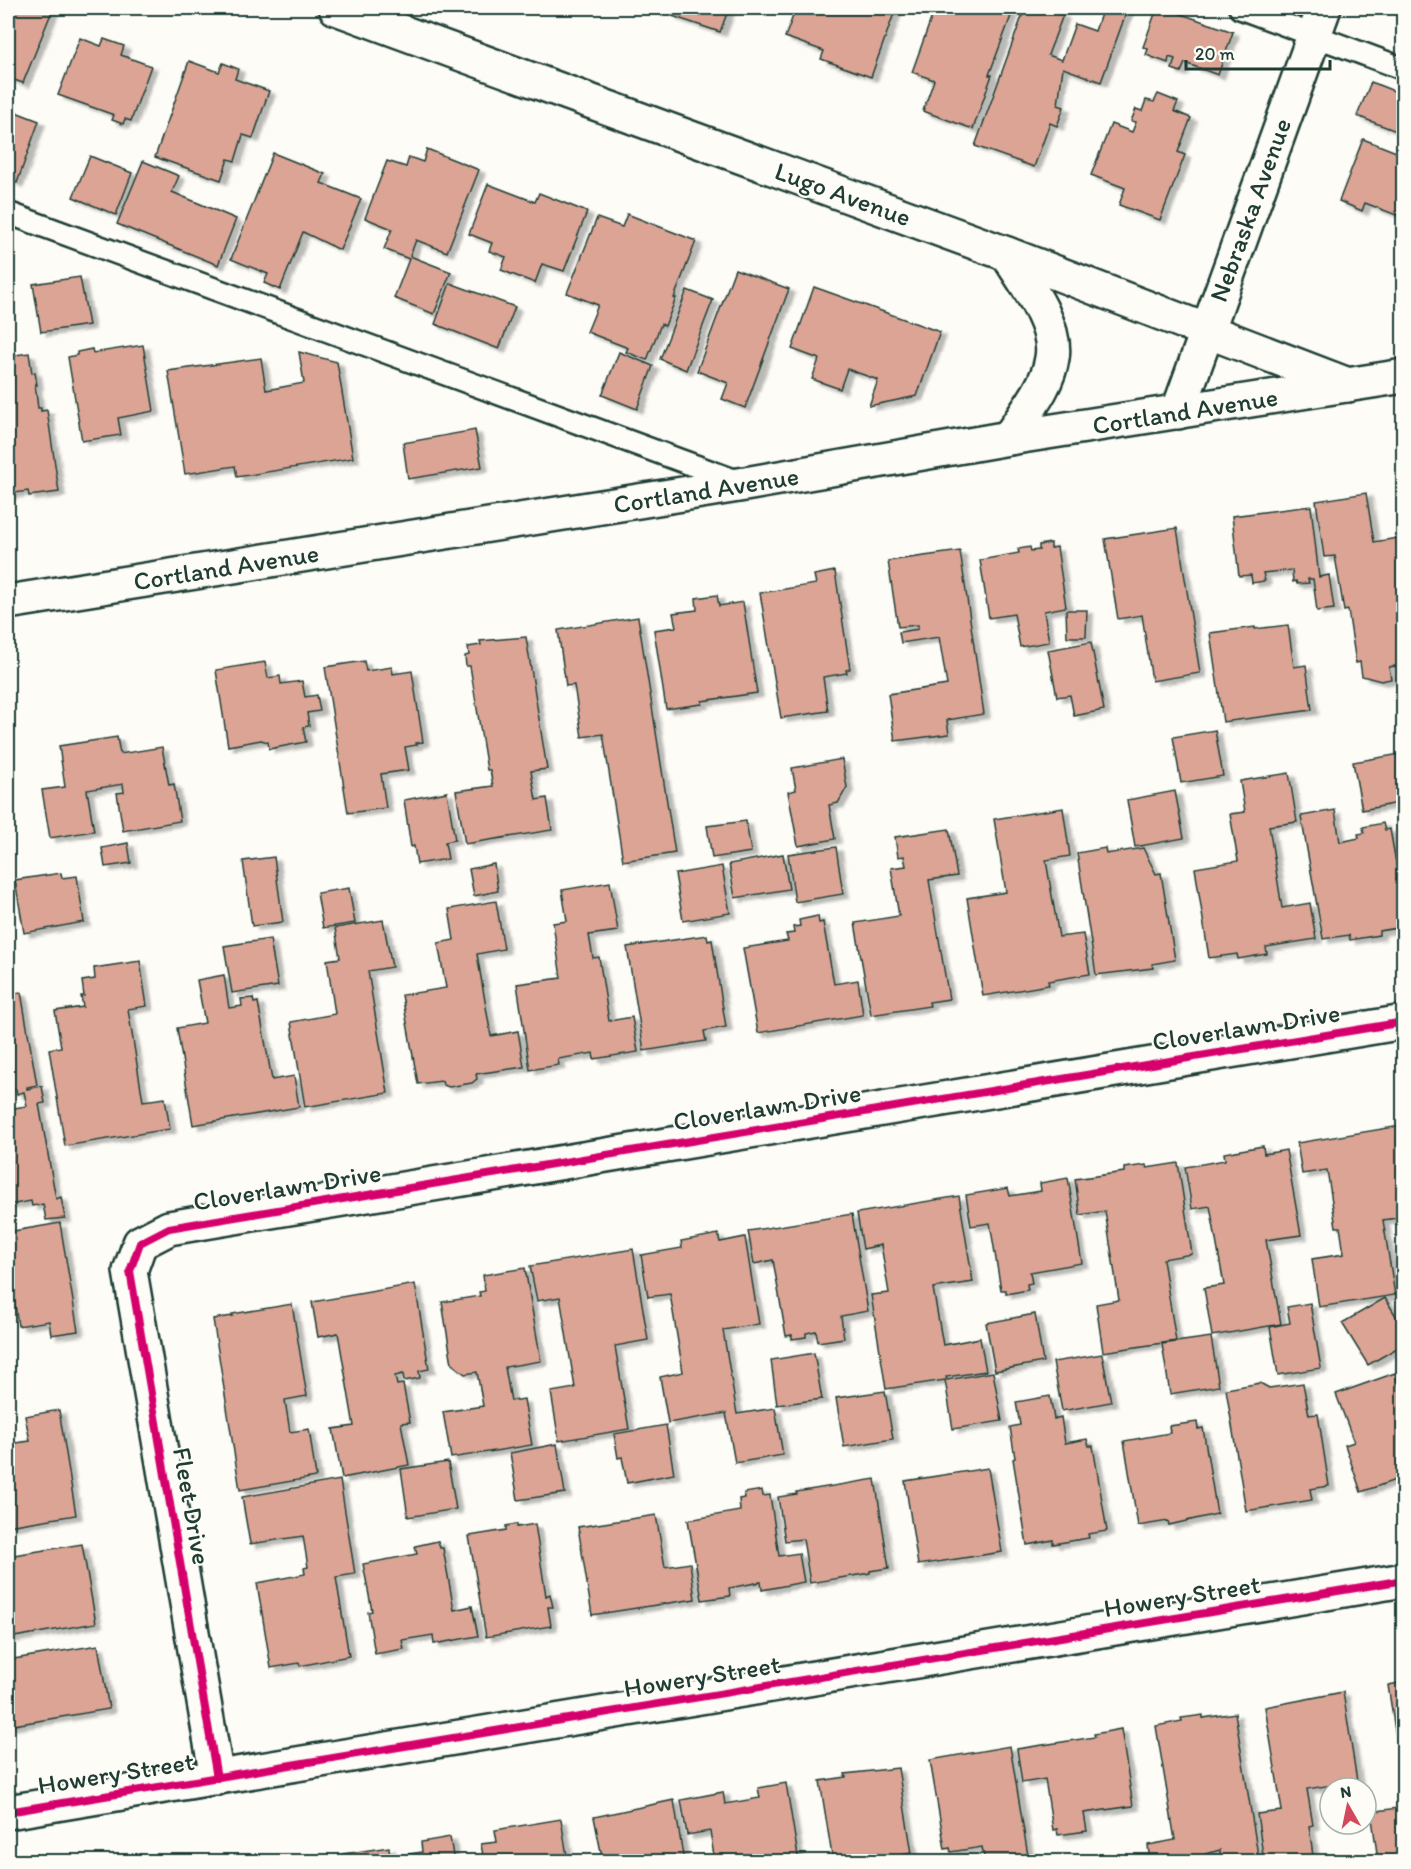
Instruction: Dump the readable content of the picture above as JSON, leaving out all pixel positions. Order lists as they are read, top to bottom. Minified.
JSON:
{"streets":{"street":["Lugo Avenue","Nebraska Avenue","Cortland Avenue","Cloverlawn Drive","Fleet Drive","Howery Street"]},"crossings":[["Lugo Avenue","Nebraska Avenue"],["Lugo Avenue","Cortland Avenue"],["Nebraska Avenue","Cortland Avenue"],["Cloverlawn Drive","Fleet Drive"],["Fleet Drive","Howery Street"]],"scale_bar":"20 m","north":"top"}
